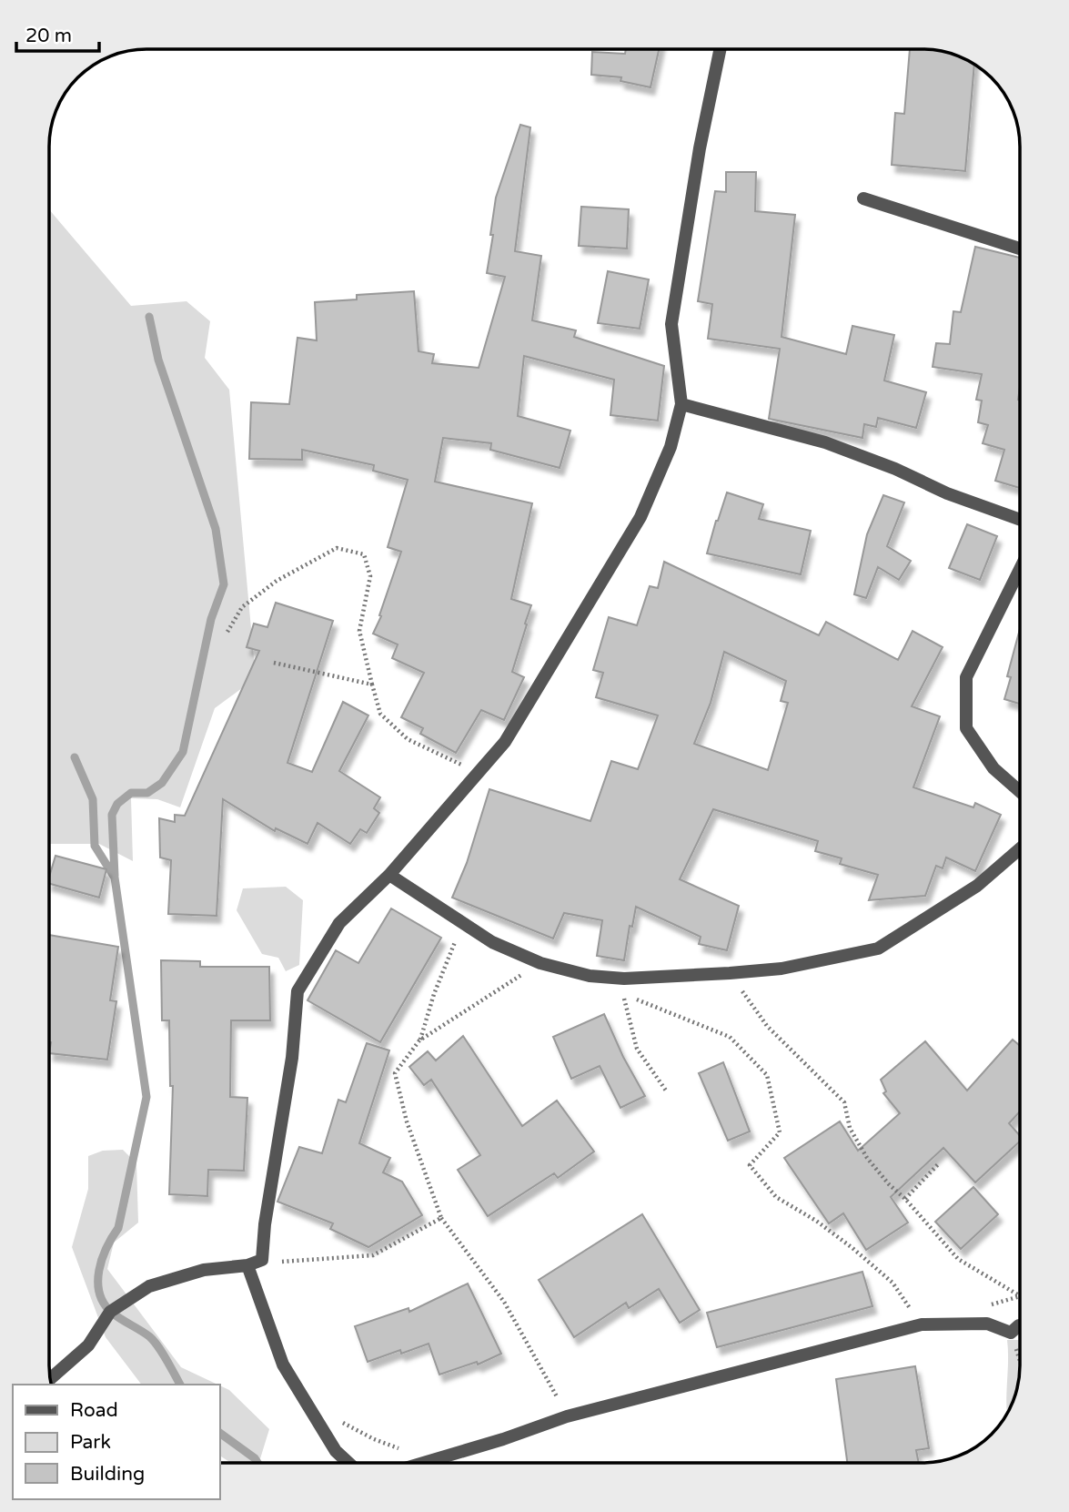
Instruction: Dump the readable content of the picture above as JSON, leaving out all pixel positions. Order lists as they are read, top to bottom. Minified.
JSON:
{"legend":["Road","Park","Building"],"scale_bar":"20 m"}
